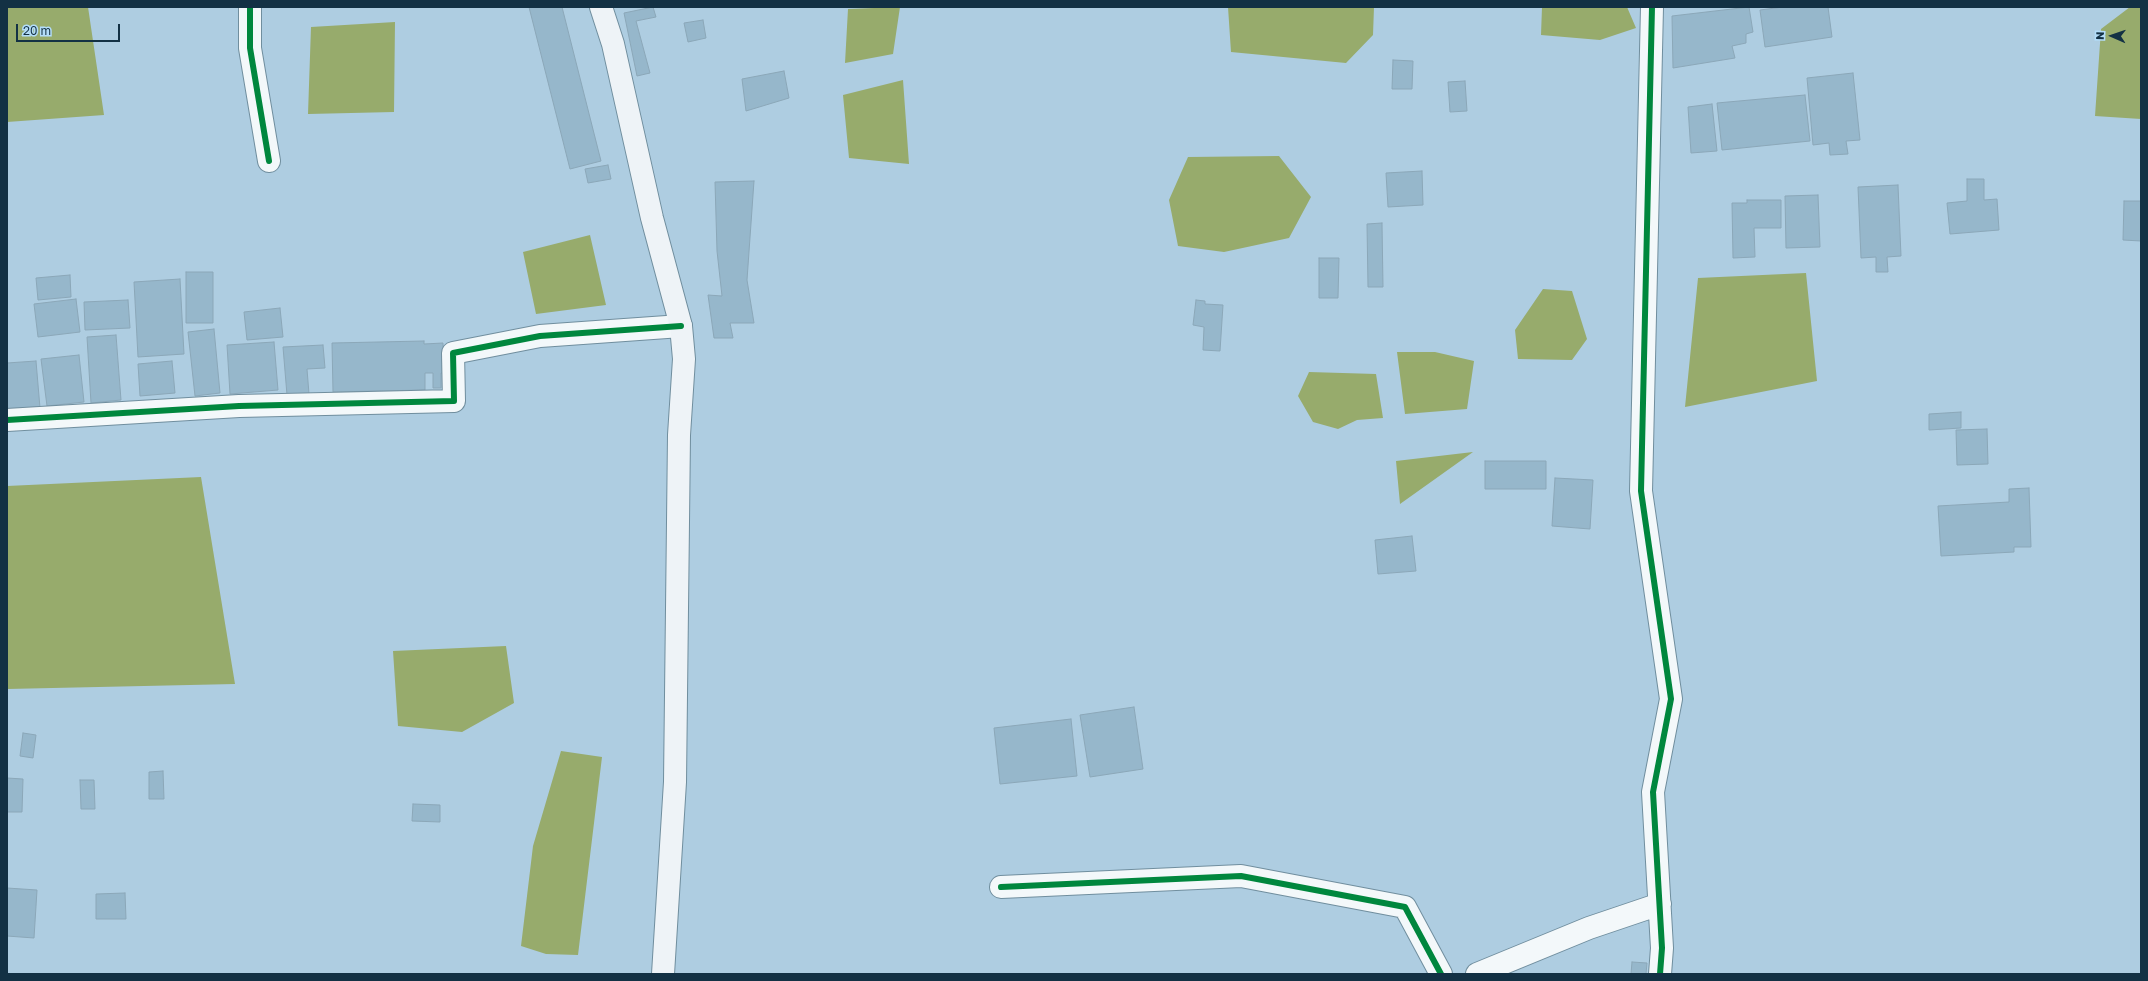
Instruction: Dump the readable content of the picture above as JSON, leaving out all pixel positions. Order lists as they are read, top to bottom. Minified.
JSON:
{"scale_bar":"20 m","north":"left"}
